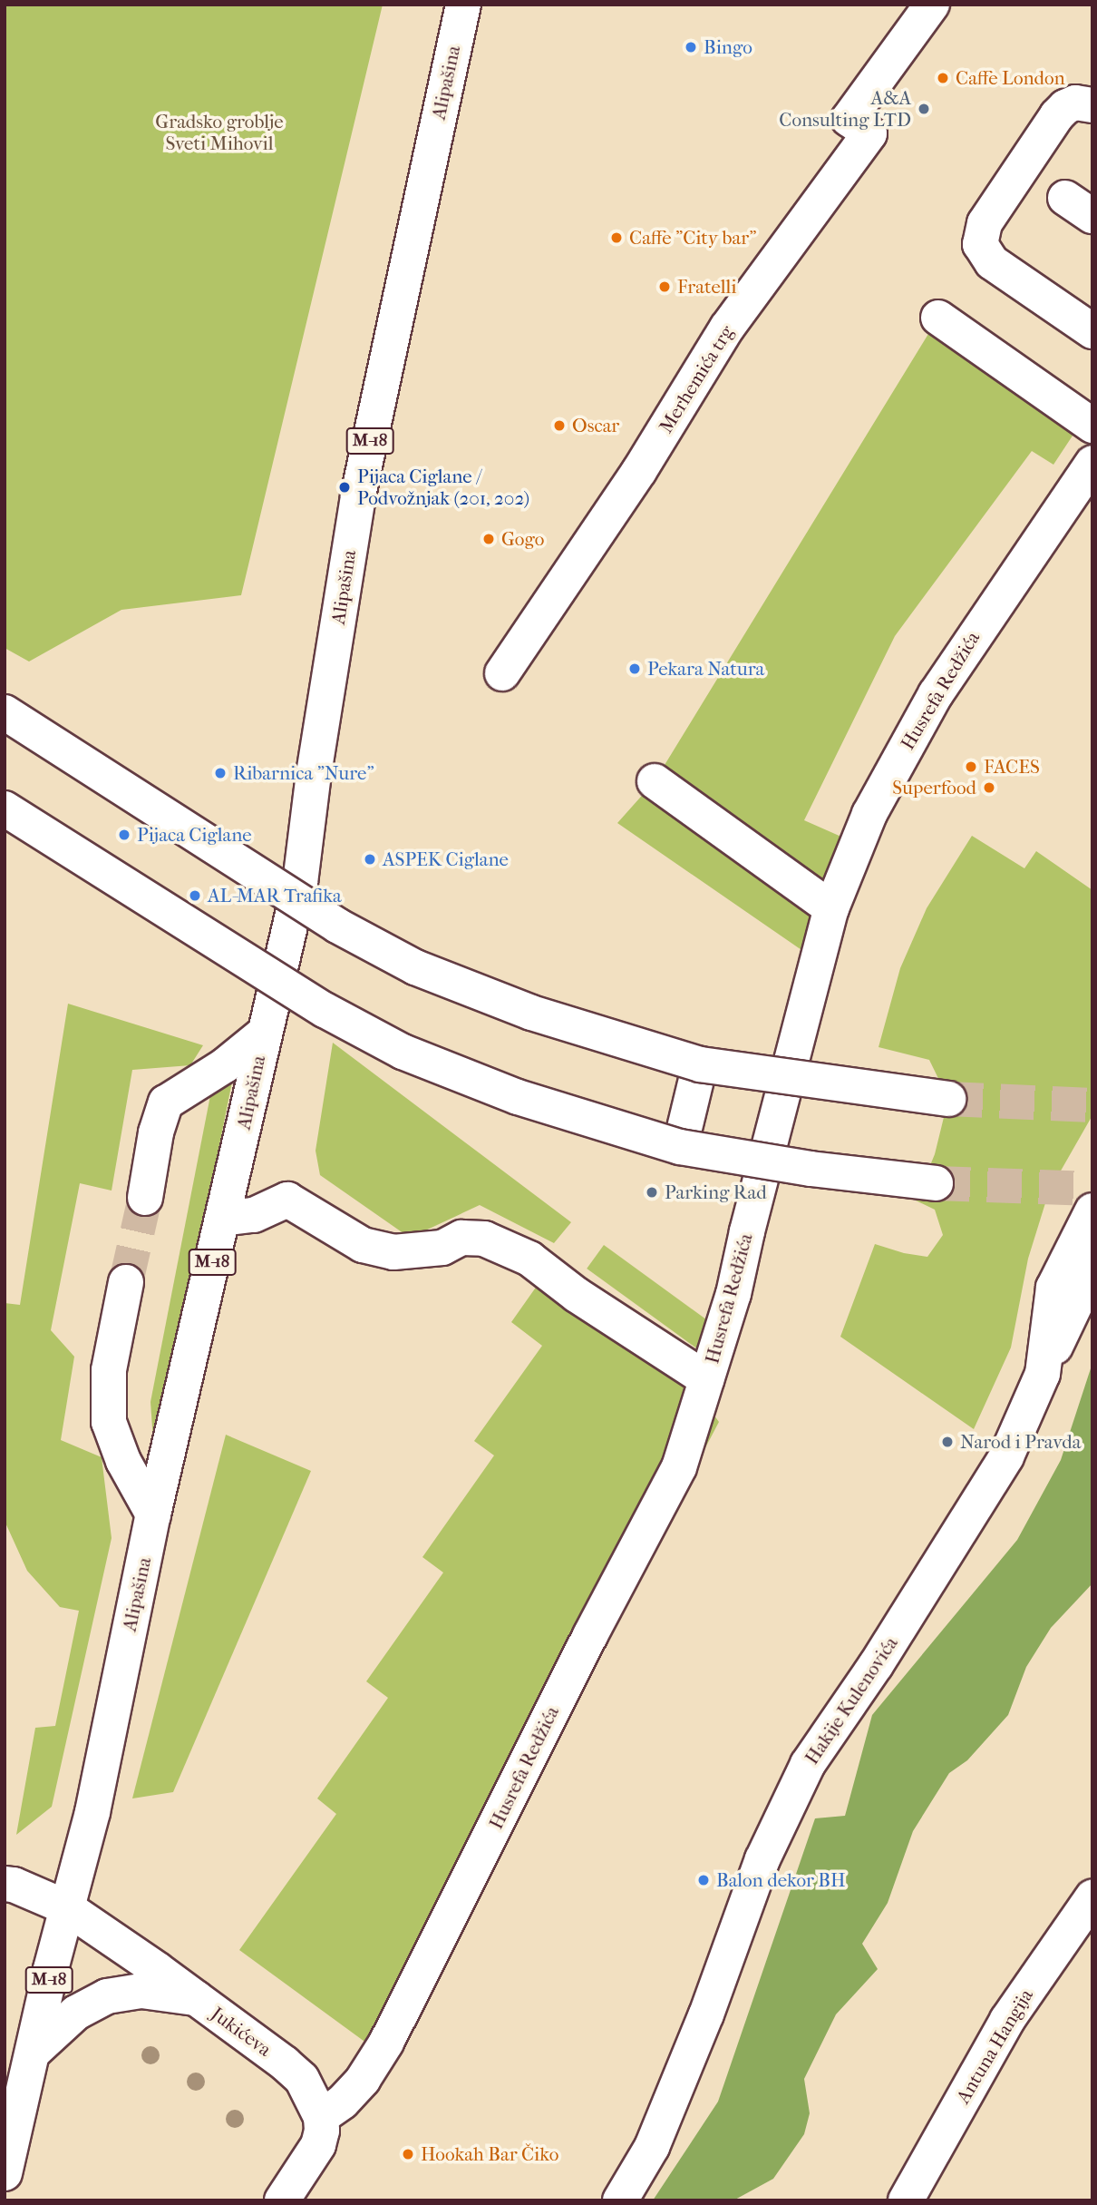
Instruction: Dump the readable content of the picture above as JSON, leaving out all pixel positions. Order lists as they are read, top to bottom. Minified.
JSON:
{"streets":{"street":["Alipašina","Merhemića trg","M-18","Husrefa Redžića","Hakije Kulenovića","Jukićeva","Antuna Hangija"]},"crossings":[["Alipašina","Jukićeva"],["Husrefa Redžića","Jukićeva"]],"parks":["Gradsko groblje Sveti Mihovil"],"places":["Bingo","Caffe London","A&A Consulting LTD","Caffe \"City bar\"","Fratelli","Oscar","Pijaca Ciglane / Podvožnjak (201, 202)","Gogo","Pekara Natura","FACES","Ribarnica \"Nure\"","Superfood","Pijaca Ciglane","ASPEK Ciglane","AL-MAR Trafika","Parking Rad","Narod i Pravda","Balon dekor BH","Hookah Bar Čiko"]}
